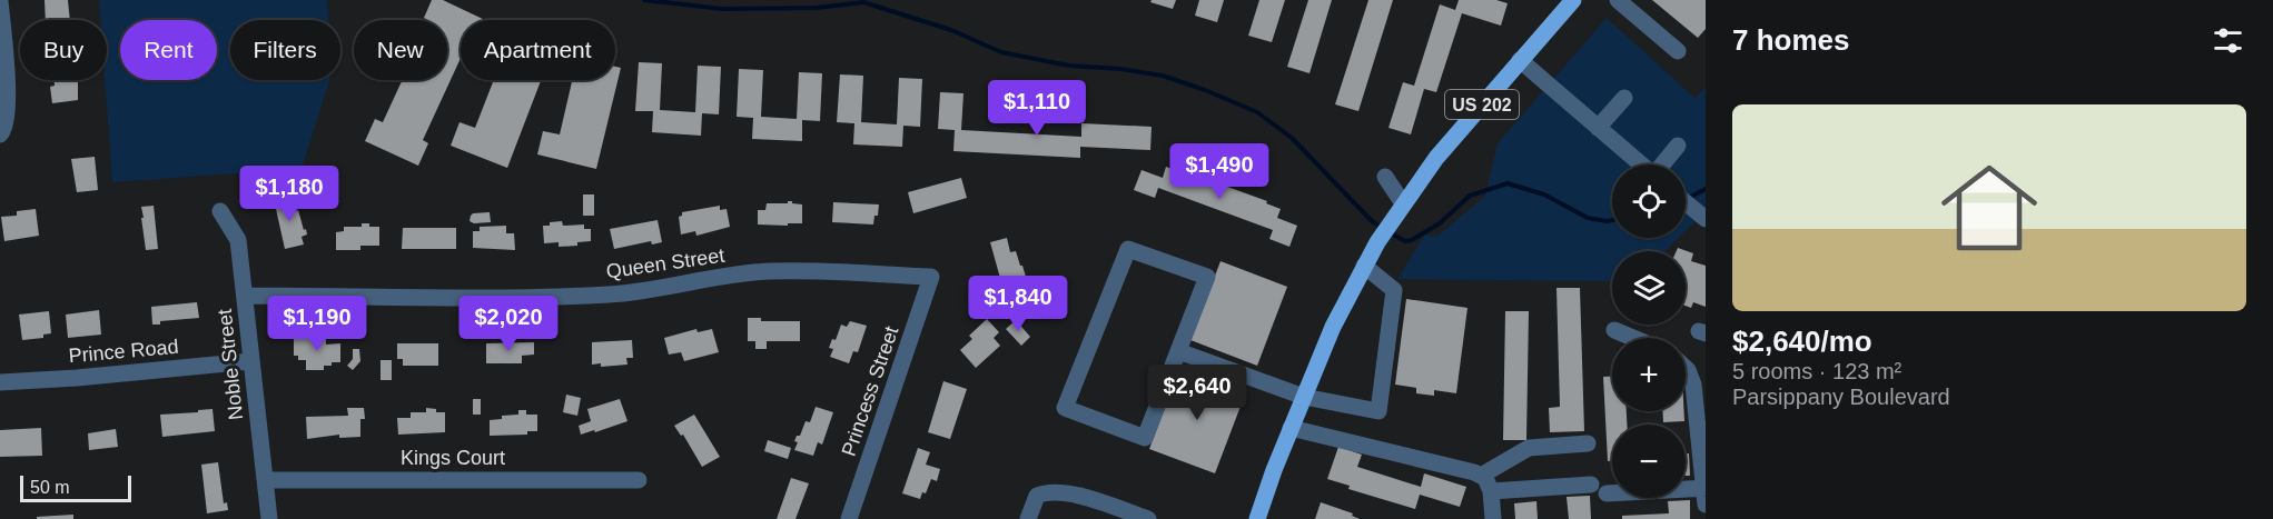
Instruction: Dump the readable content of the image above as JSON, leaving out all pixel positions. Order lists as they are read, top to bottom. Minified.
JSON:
{"streets":{"main road":["US 202"],"street":["Queen Street","Prince Road","Noble Street","Princess Street","Kings Court"]},"crossings":[["Queen Street","Noble Street"],["Queen Street","Princess Street"],["Prince Road","Noble Street"],["Noble Street","Kings Court"]],"scale_bar":"50 m","page":{"heading":"7 homes","chip":["Buy","Rent","Filters","New","Apartment"],"price":["$1,110","$1,490","$1,180","$1,840","$1,190","$2,020","$2,640"],"list":[{"name":"$2,640/mo","note":"5 rooms · 123 m² · Parsippany Boulevard"}],"map_buttons":["+","−"],"scale":"50 m"}}
